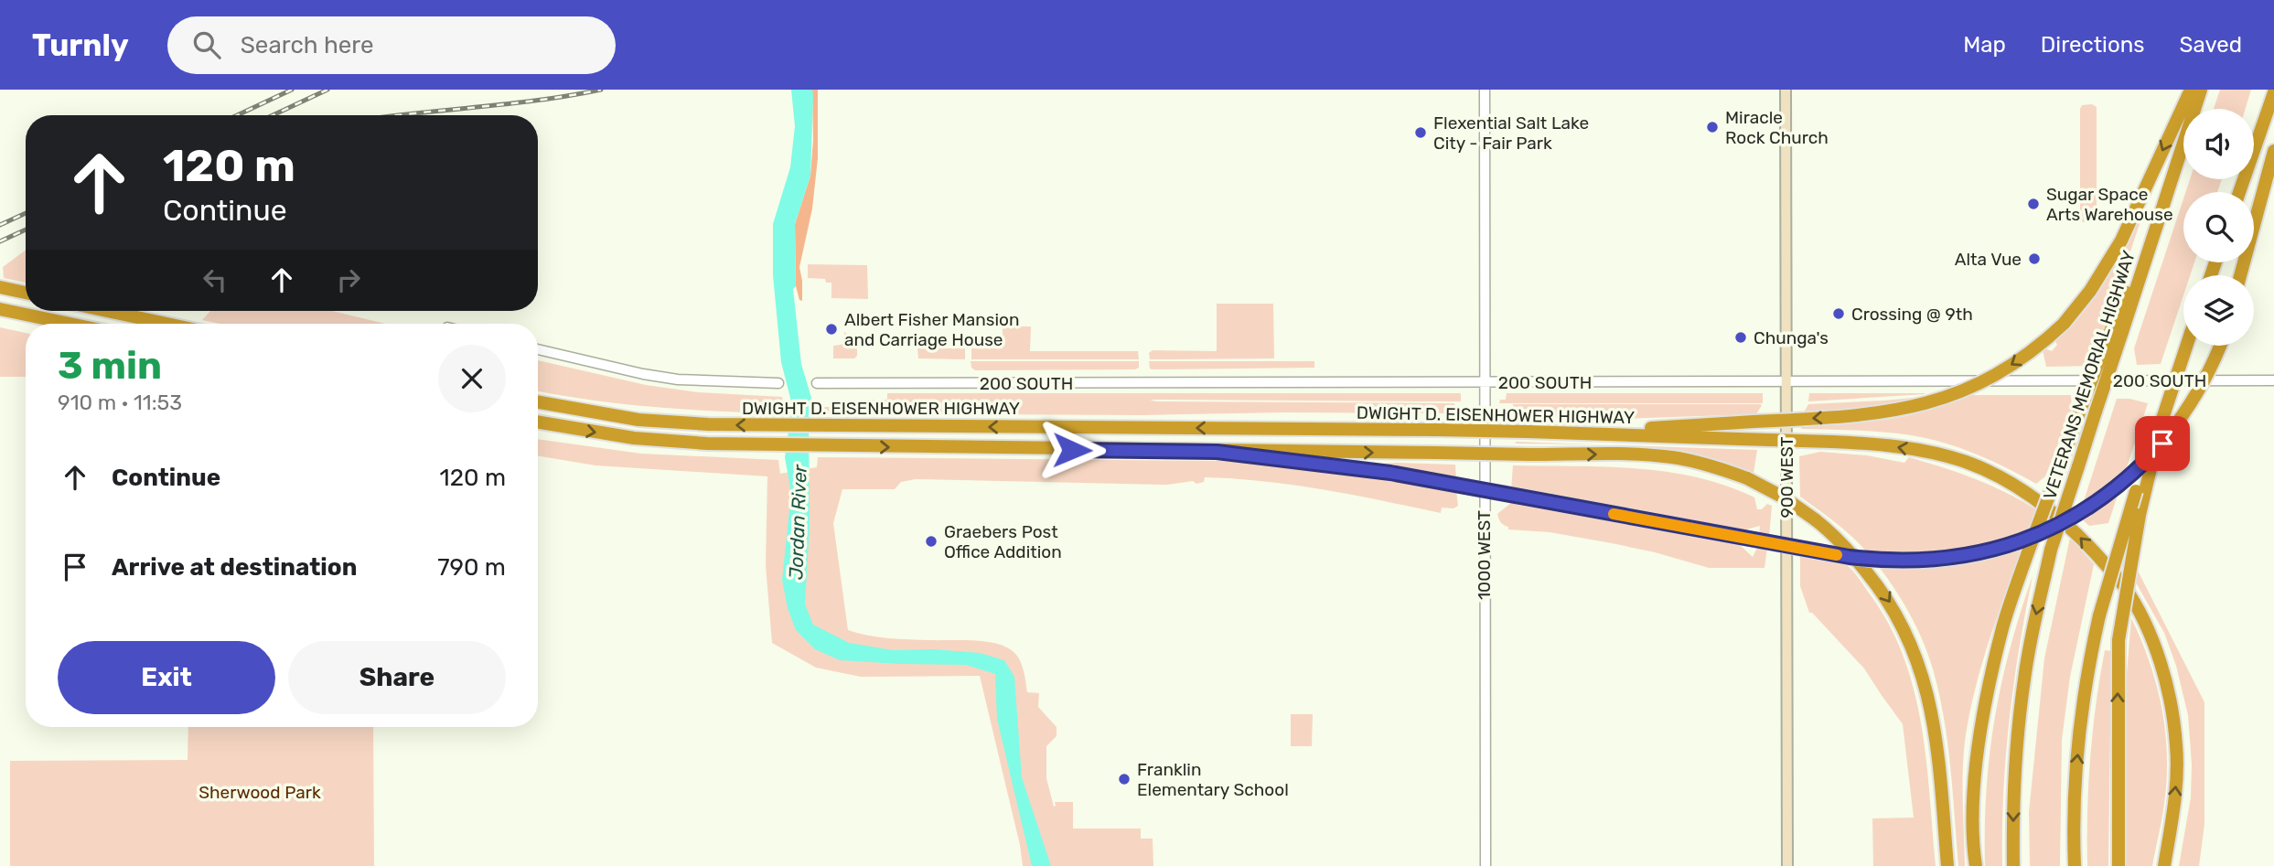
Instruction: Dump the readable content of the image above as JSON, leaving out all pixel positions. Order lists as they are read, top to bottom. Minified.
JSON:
{"streets":{"highway":["VETERANS MEMORIAL HIGHWAY","DWIGHT D. EISENHOWER HIGHWAY"],"main road":["900 WEST"],"street":["200 SOUTH","1000 WEST"]},"crossings":[["200 SOUTH","900 WEST"],["200 SOUTH","1000 WEST"]],"water":["Jordan River"],"parks":["Sherwood Park"],"places":["Miracle Rock Church","Flexential Salt Lake City - Fair Park","Sugar Space Arts Warehouse","Alta Vue","Crossing @ 9th","Albert Fisher Mansion and Carriage House","Chunga's","Graebers Post Office Addition","Franklin Elementary School"],"page":{"header":"Turnly","search":"Search here","nav":["Map","Directions","Saved"],"turn":["120 m","Continue"],"heading":["3 min","910 m · 11:53"],"list":[{"name":"Continue","value":"120 m"},{"name":"Arrive at destination","value":"790 m"}],"buttons":["Exit","Share"]}}
